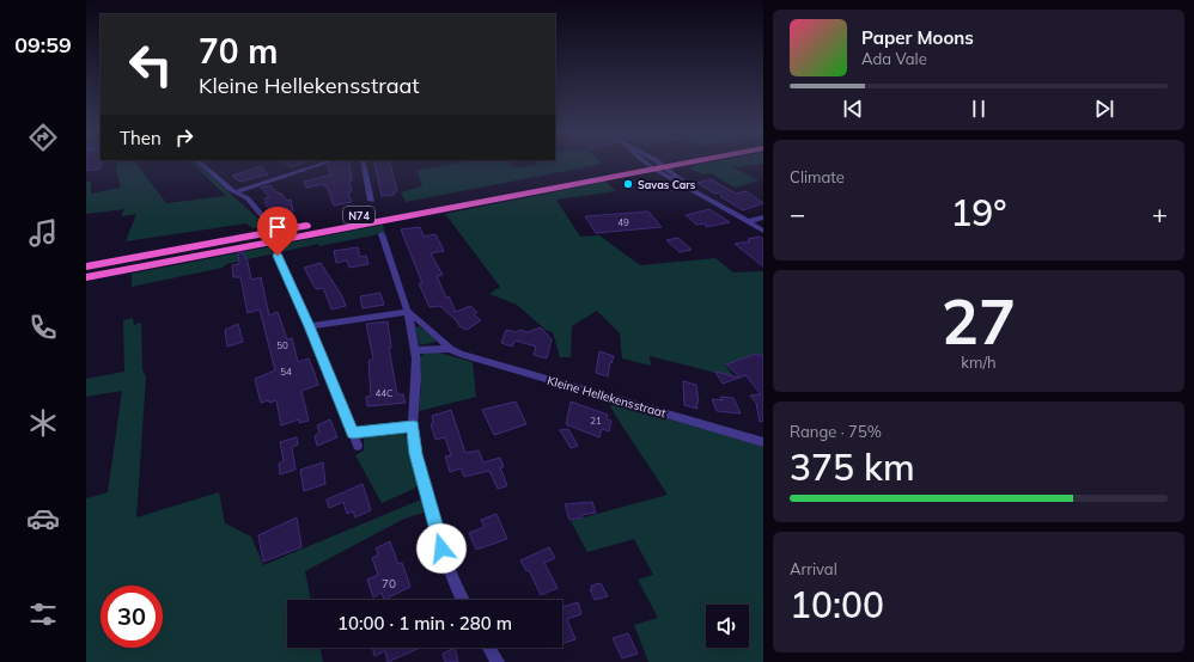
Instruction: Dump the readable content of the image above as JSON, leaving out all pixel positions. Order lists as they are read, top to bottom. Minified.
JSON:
{"streets":{"highway":["N74"],"street":["Kleine Hellekensstraat"]},"places":["Savas Cars"],"house_numbers":["49","50","54","44C","21","70"],"page":{"tabs":"09:59","turn":["70 m","Kleine Hellekensstraat"],"song":["Paper Moons","Ada Vale"],"then":"Then","tile":["Climate",["27","km/h"],["Range · 75%","375 km"],["Arrival","10:00"]],"heat":["−","19°","+"],"limit":"30","trip":"10:00 · 1 min · 280 m"}}
